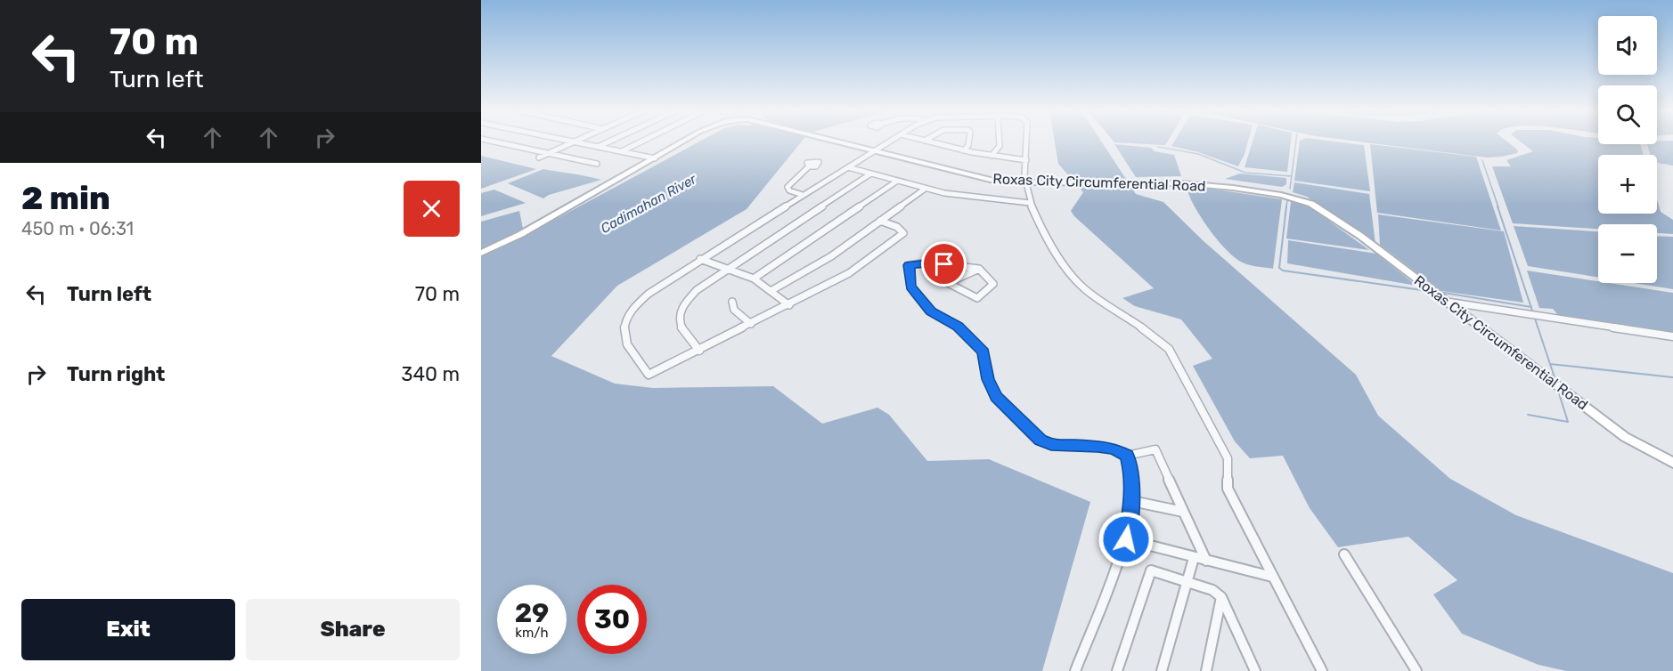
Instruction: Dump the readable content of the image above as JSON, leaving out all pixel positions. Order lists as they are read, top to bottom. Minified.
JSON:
{"streets":{"main road":["Roxas City Circumferential Road"]},"water":["Cadimahan River"],"page":{"turn":["70 m","Turn left"],"map_buttons":["+","−"],"heading":["2 min","450 m · 06:31"],"list":[{"name":"Turn left","value":"70 m"},{"name":"Turn right","value":"340 m"}],"speed":"29 km/h","limit":"30","buttons":["Exit","Share"]}}
